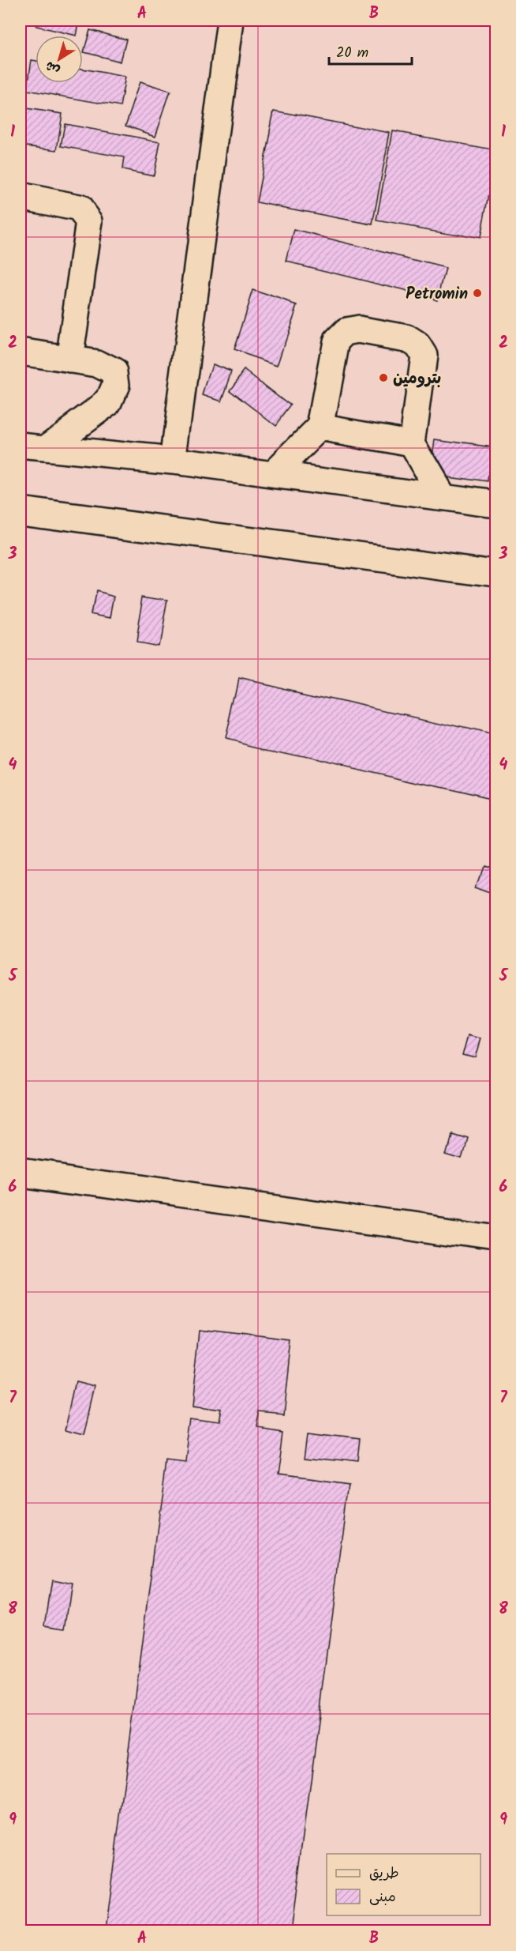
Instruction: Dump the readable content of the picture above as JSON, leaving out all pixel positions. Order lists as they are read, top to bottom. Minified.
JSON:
{"places":["Petromin","بترومين"],"legend":["طريق","مبنى"],"scale_bar":"20 m","north":"bottom left","grid":{"columns":["A","B"],"rows":["1","2","3","4","5","6","7","8","9"]}}
